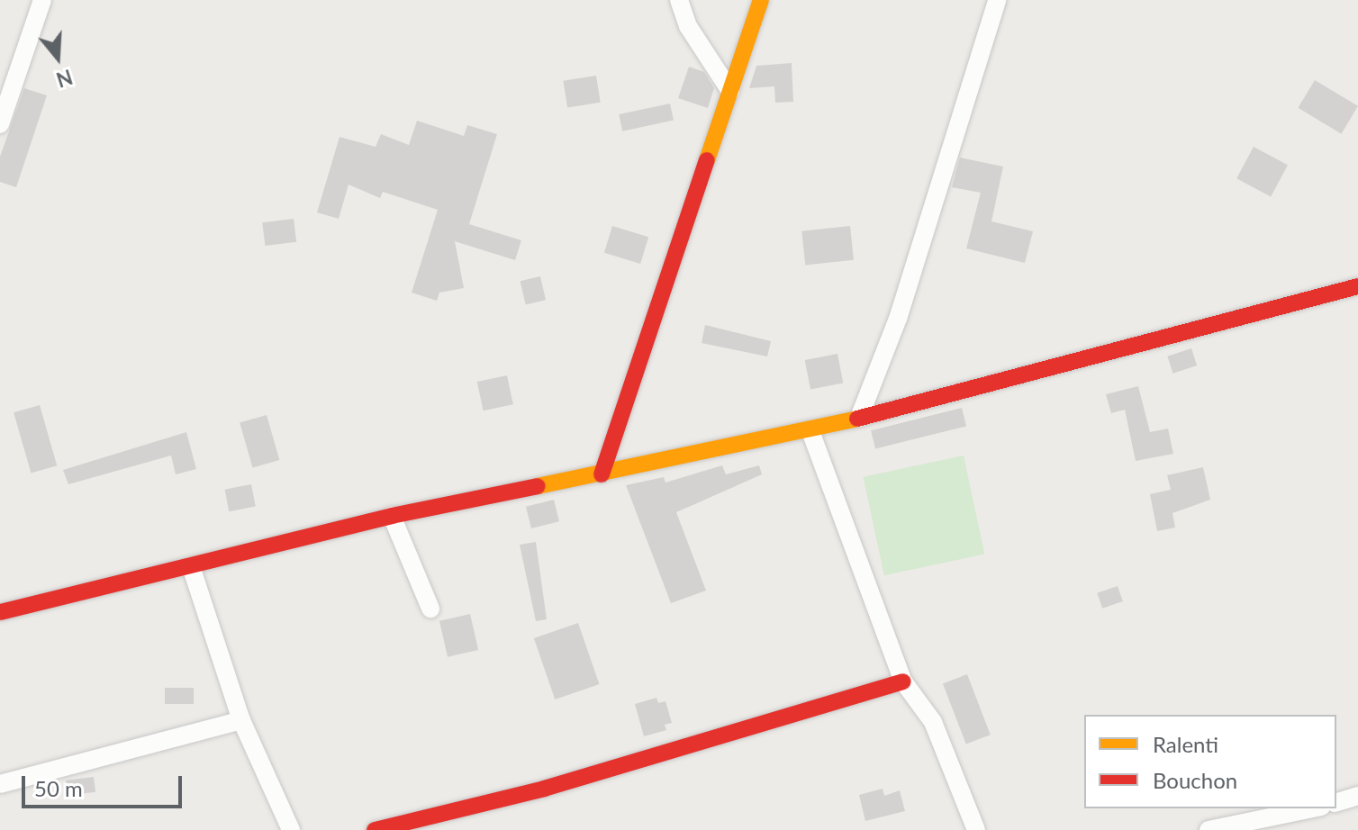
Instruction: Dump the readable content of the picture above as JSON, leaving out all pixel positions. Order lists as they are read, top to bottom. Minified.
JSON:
{"legend":["Ralenti","Bouchon"],"scale_bar":"50 m","north":"bottom"}
